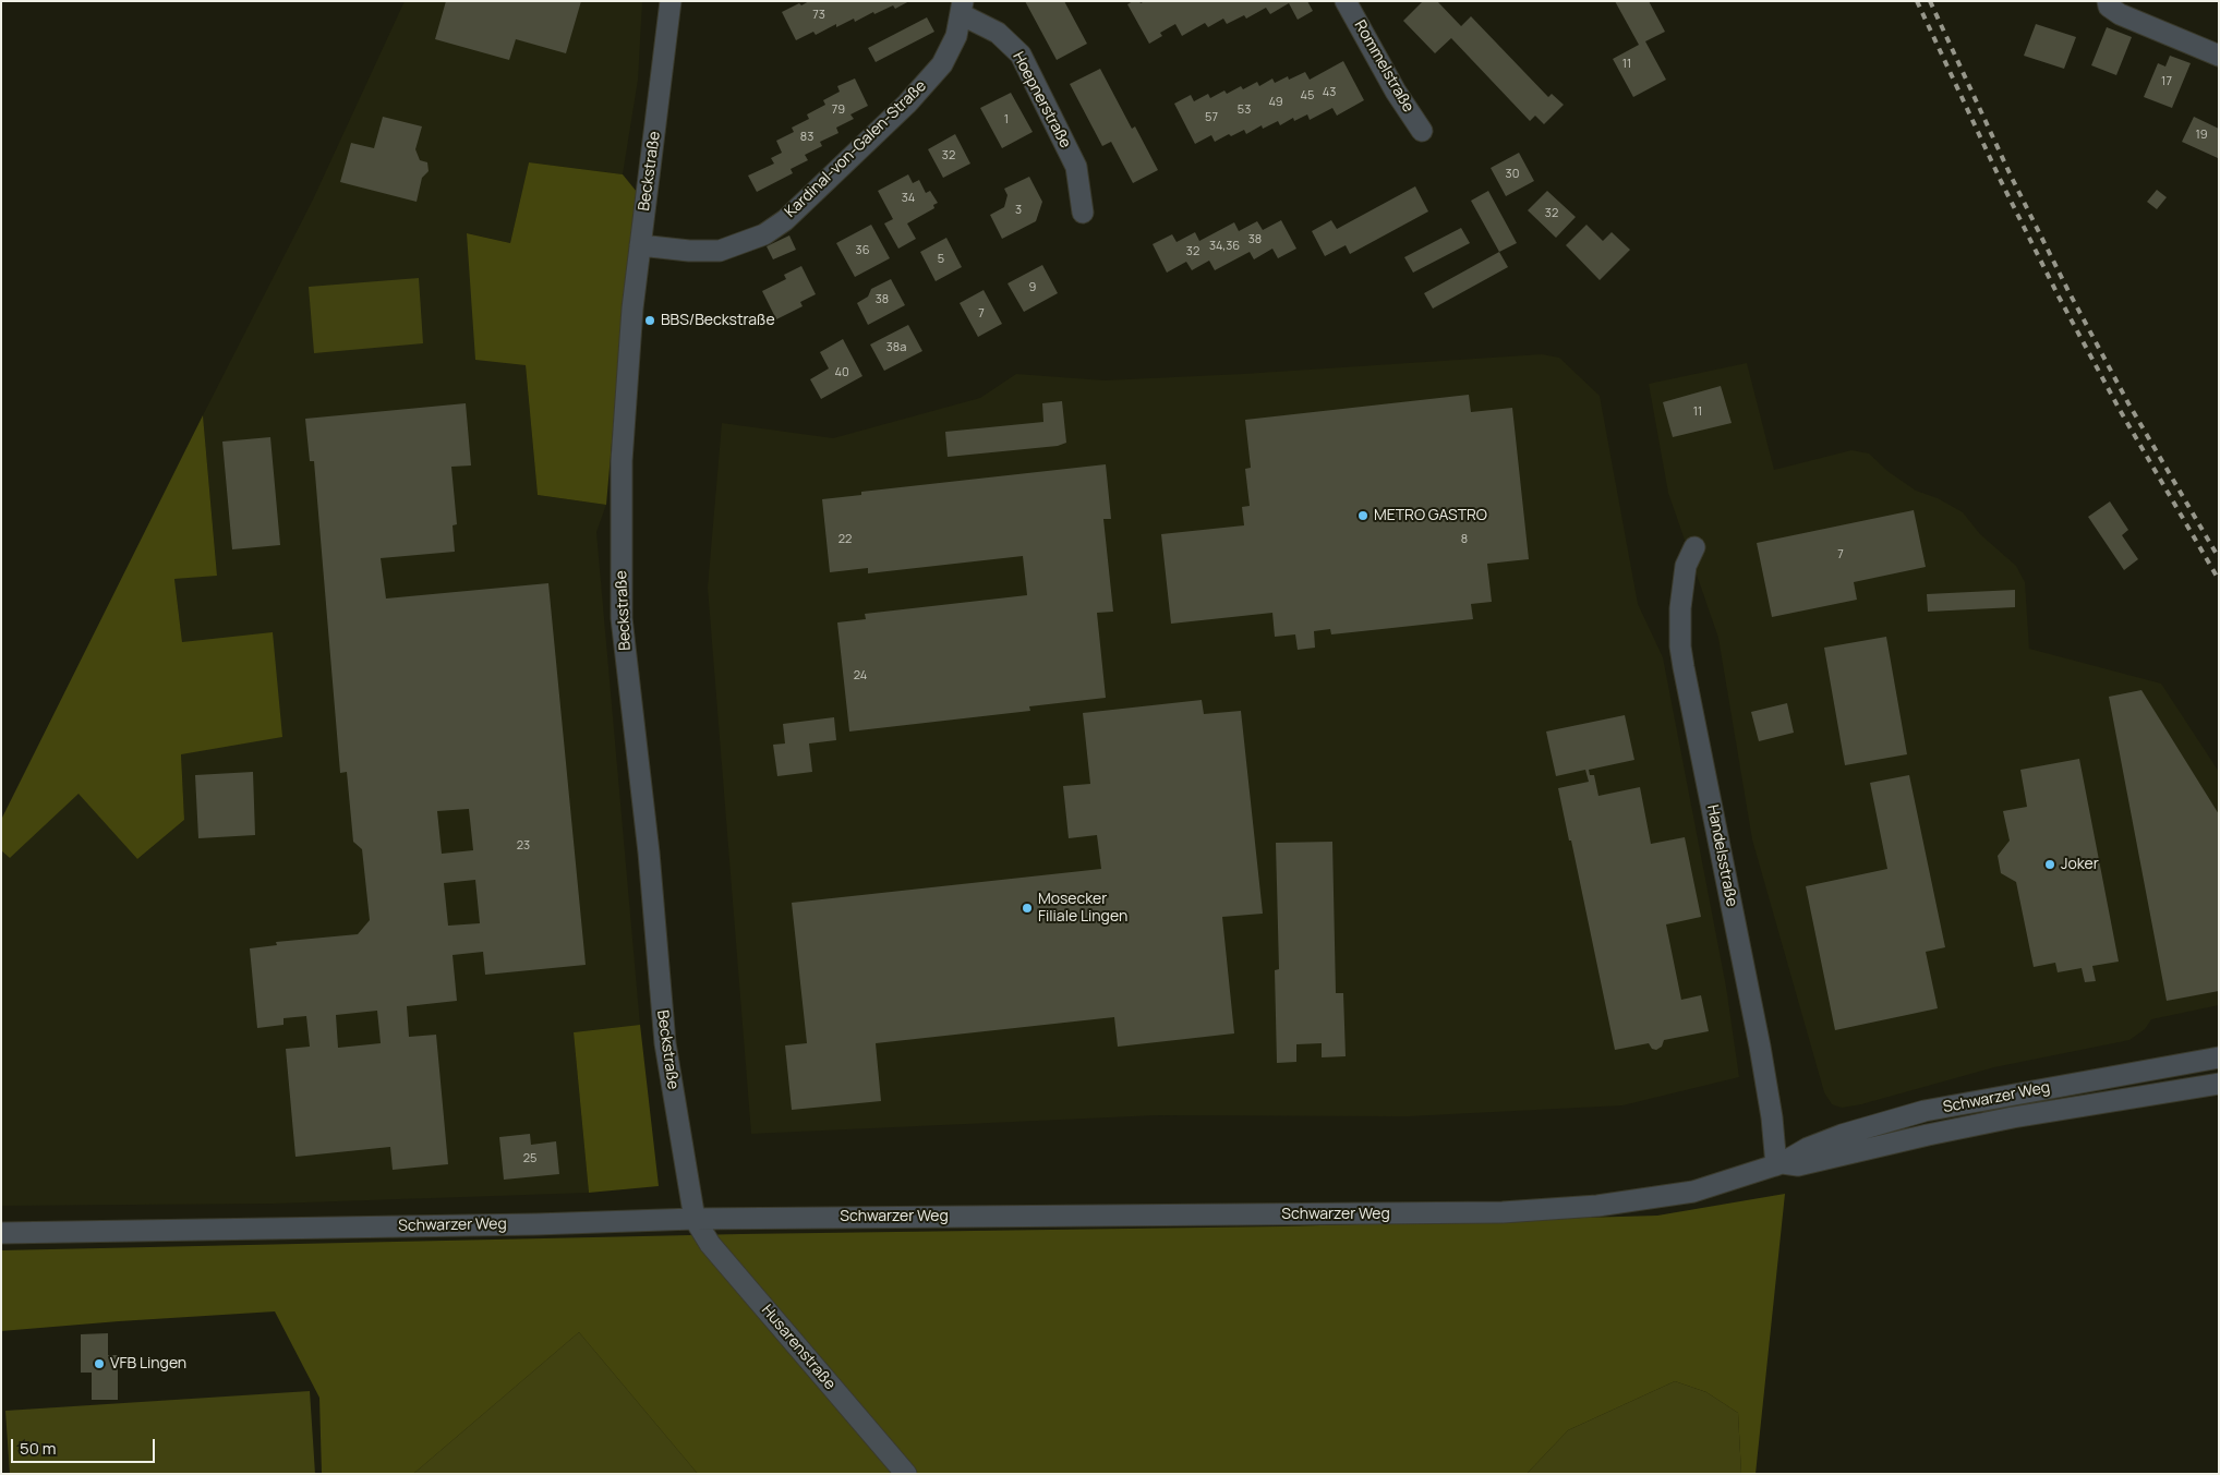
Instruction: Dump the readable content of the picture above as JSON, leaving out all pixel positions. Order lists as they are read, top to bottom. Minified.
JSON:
{"streets":{"street":["Rommelstraße","Hoepnerstraße","Kardinal-von-Galen-Straße","Beckstraße","Handelsstraße","Schwarzer Weg","Husarenstraße"]},"crossings":[["Hoepnerstraße","Kardinal-von-Galen-Straße"],["Kardinal-von-Galen-Straße","Beckstraße"],["Beckstraße","Schwarzer Weg"],["Beckstraße","Husarenstraße"],["Handelsstraße","Schwarzer Weg"],["Schwarzer Weg","Husarenstraße"]],"places":["BBS/Beckstraße","METRO GASTRO","Joker","Mosecker Filiale Lingen","VFB Lingen"],"house_numbers":["73","11","17","43","45","49","79","53","57","1","19","83","32","30","34","3","32","38","34,36","36","32","5","9","38","7","38a","40","11","22","8","7","24","23","25"],"scale_bar":"50 m"}
